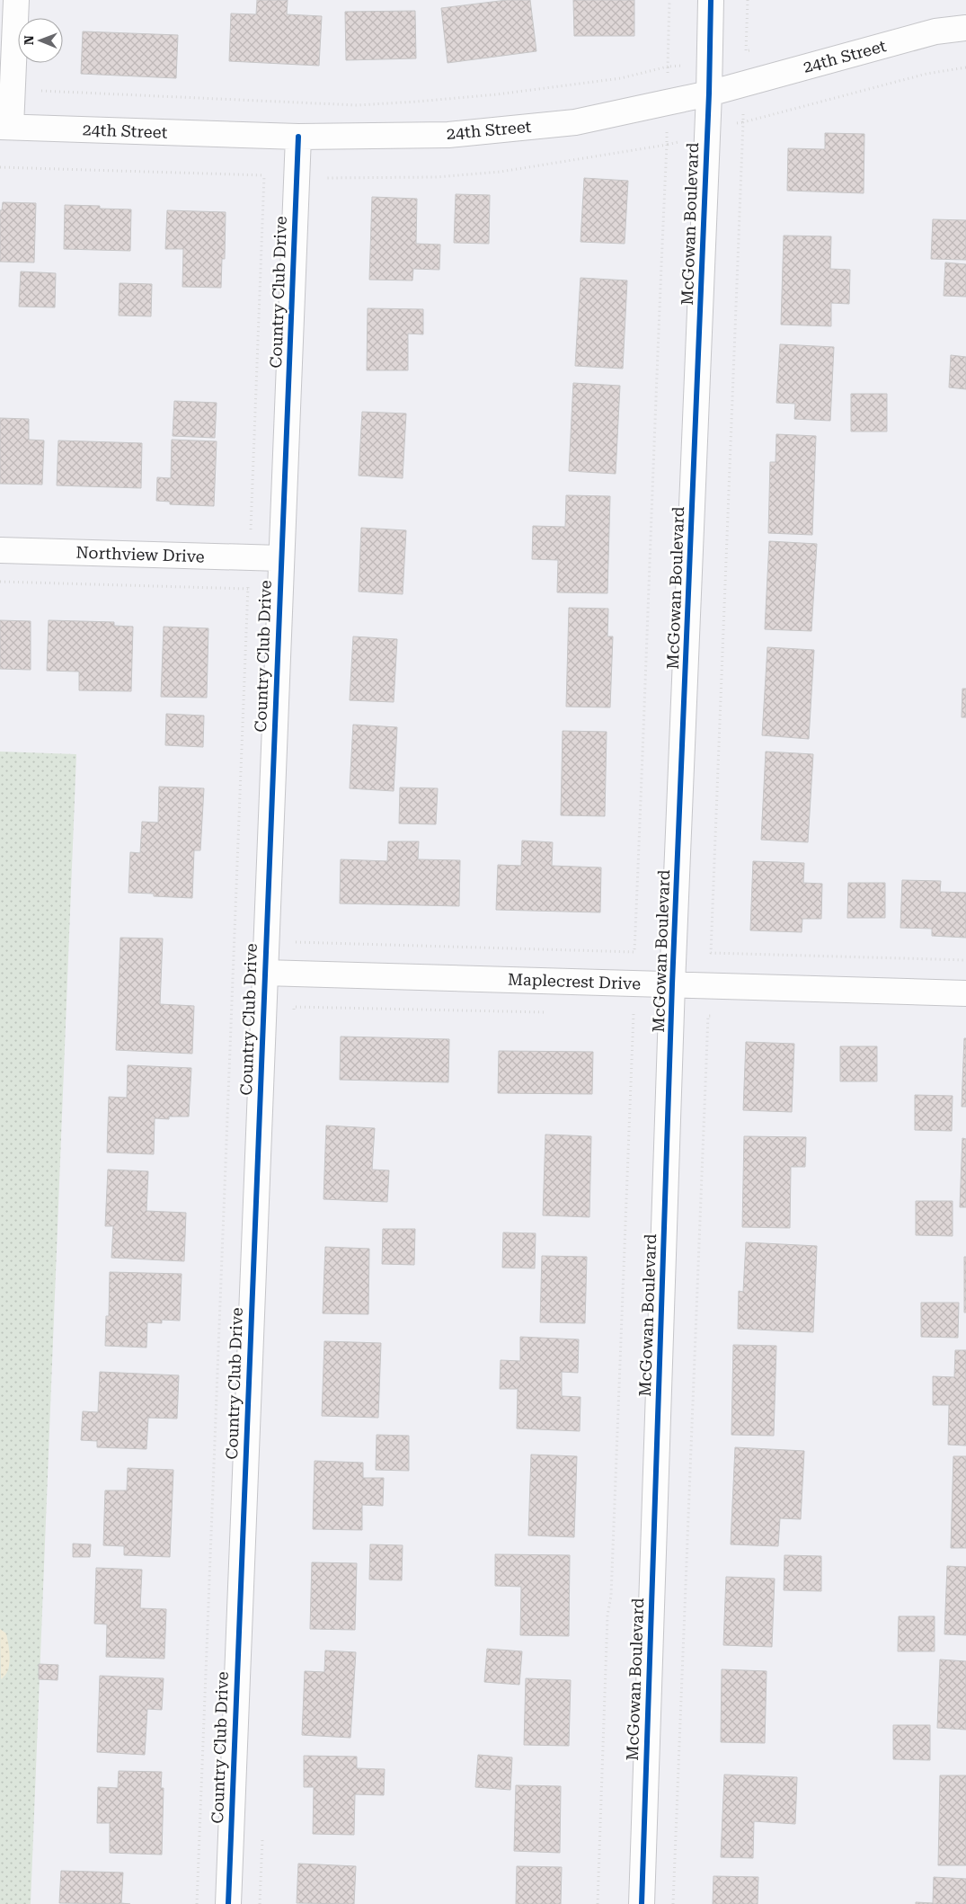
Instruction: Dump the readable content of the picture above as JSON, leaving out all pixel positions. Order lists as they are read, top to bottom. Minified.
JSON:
{"streets":{"street":["24th Street","McGowan Boulevard","Country Club Drive","Northview Drive","Maplecrest Drive"]},"crossings":[["24th Street","McGowan Boulevard"],["24th Street","Country Club Drive"],["McGowan Boulevard","Maplecrest Drive"],["Country Club Drive","Northview Drive"],["Country Club Drive","Maplecrest Drive"]],"north":"left"}
